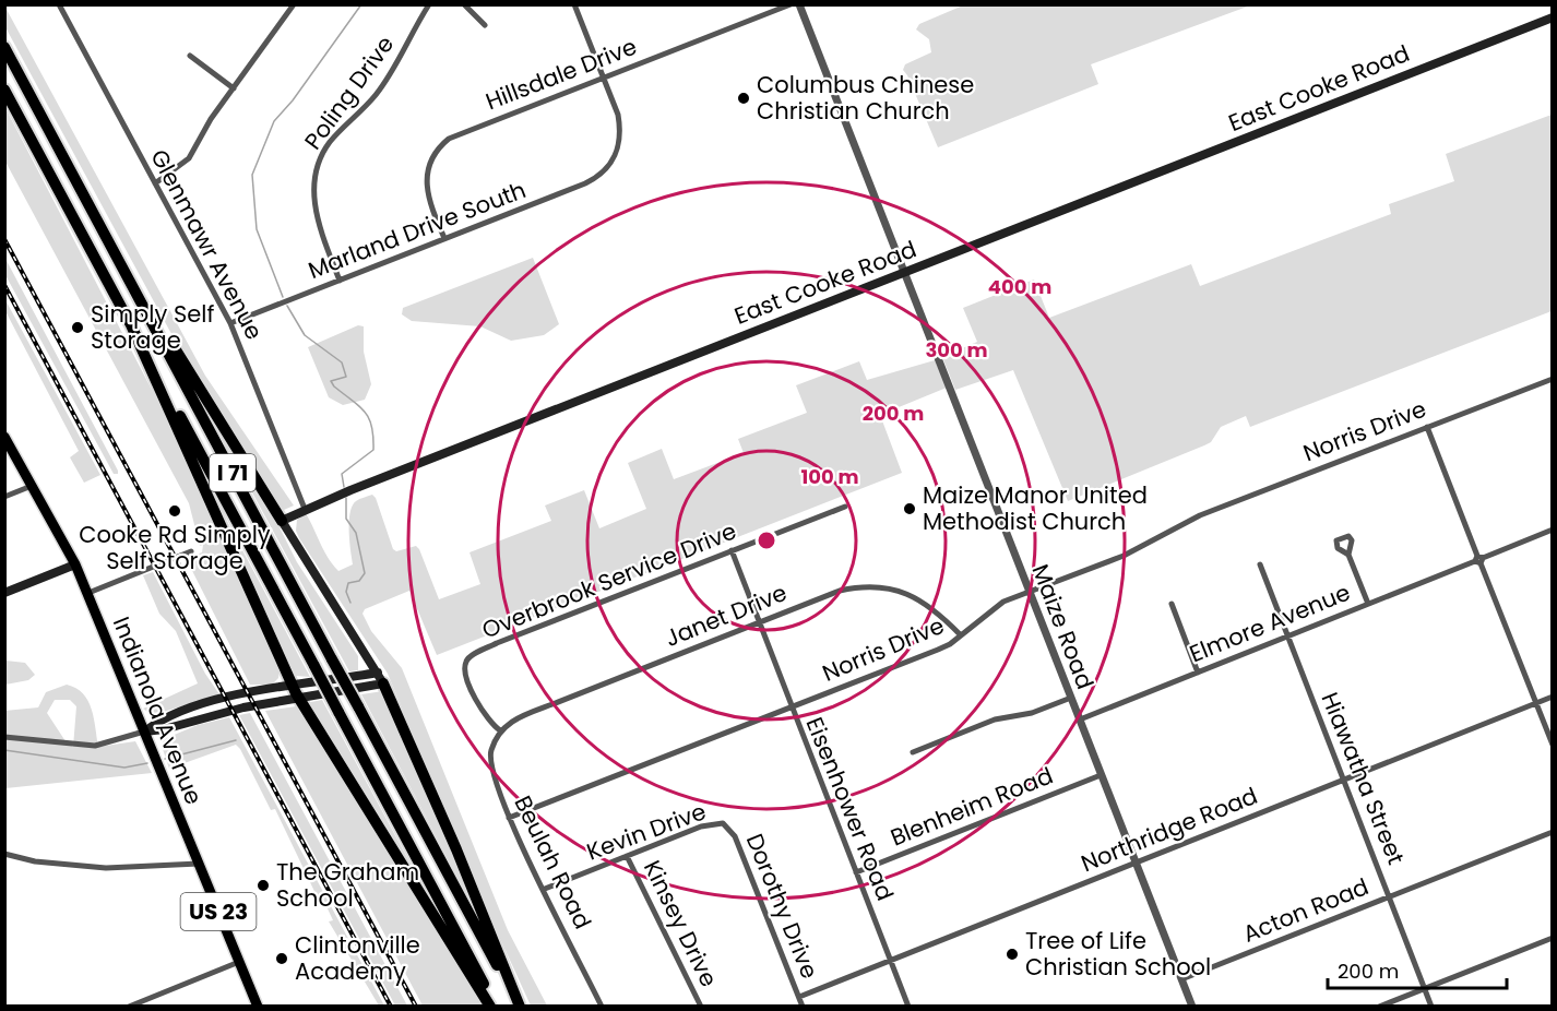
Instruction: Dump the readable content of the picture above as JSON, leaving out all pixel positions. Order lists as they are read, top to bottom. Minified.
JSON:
{"streets":{"highway":["I 71"],"main road":["East Cooke Road","Indianola Avenue","US 23"],"street":["Hillsdale Drive","Poling Drive","Marland Drive South","Glenmawr Avenue","Norris Drive","Overbrook Service Drive","Janet Drive","Elmore Avenue","Maize Road","Hiawatha Street","Blenheim Road","Eisenhower Road","Northridge Road","Kevin Drive","Beulah Road","Dorothy Drive","Acton Road","Kinsey Drive"]},"crossings":[["Hillsdale Drive","Marland Drive South"],["East Cooke Road","Glenmawr Avenue"],["East Cooke Road","Maize Road"],["Poling Drive","Marland Drive South"],["Marland Drive South","Glenmawr Avenue"],["Norris Drive","Janet Drive"],["Norris Drive","Maize Road"],["Norris Drive","Eisenhower Road"],["Norris Drive","Beulah Road"],["Overbrook Service Drive","Janet Drive"],["Overbrook Service Drive","Eisenhower Road"],["Overbrook Service Drive","Beulah Road"],["Janet Drive","Eisenhower Road"],["Janet Drive","Beulah Road"],["Elmore Avenue","Maize Road"],["Elmore Avenue","Hiawatha Street"],["Maize Road","Blenheim Road"],["Maize Road","Northridge Road"],["Maize Road","Acton Road"],["Hiawatha Street","Northridge Road"],["Hiawatha Street","Acton Road"],["Blenheim Road","Eisenhower Road"],["Eisenhower Road","Northridge Road"],["Northridge Road","Dorothy Drive"],["Kevin Drive","Beulah Road"],["Kevin Drive","Dorothy Drive"],["Kevin Drive","Kinsey Drive"]],"places":["Columbus Chinese Christian Church","Simply Self Storage","Maize Manor United Methodist Church","Cooke Rd Simply Self Storage","The Graham School","Tree of Life Christian School","Clintonville Academy"],"scale_bar":"200 m","rings":["400 m","300 m","200 m","100 m"]}
